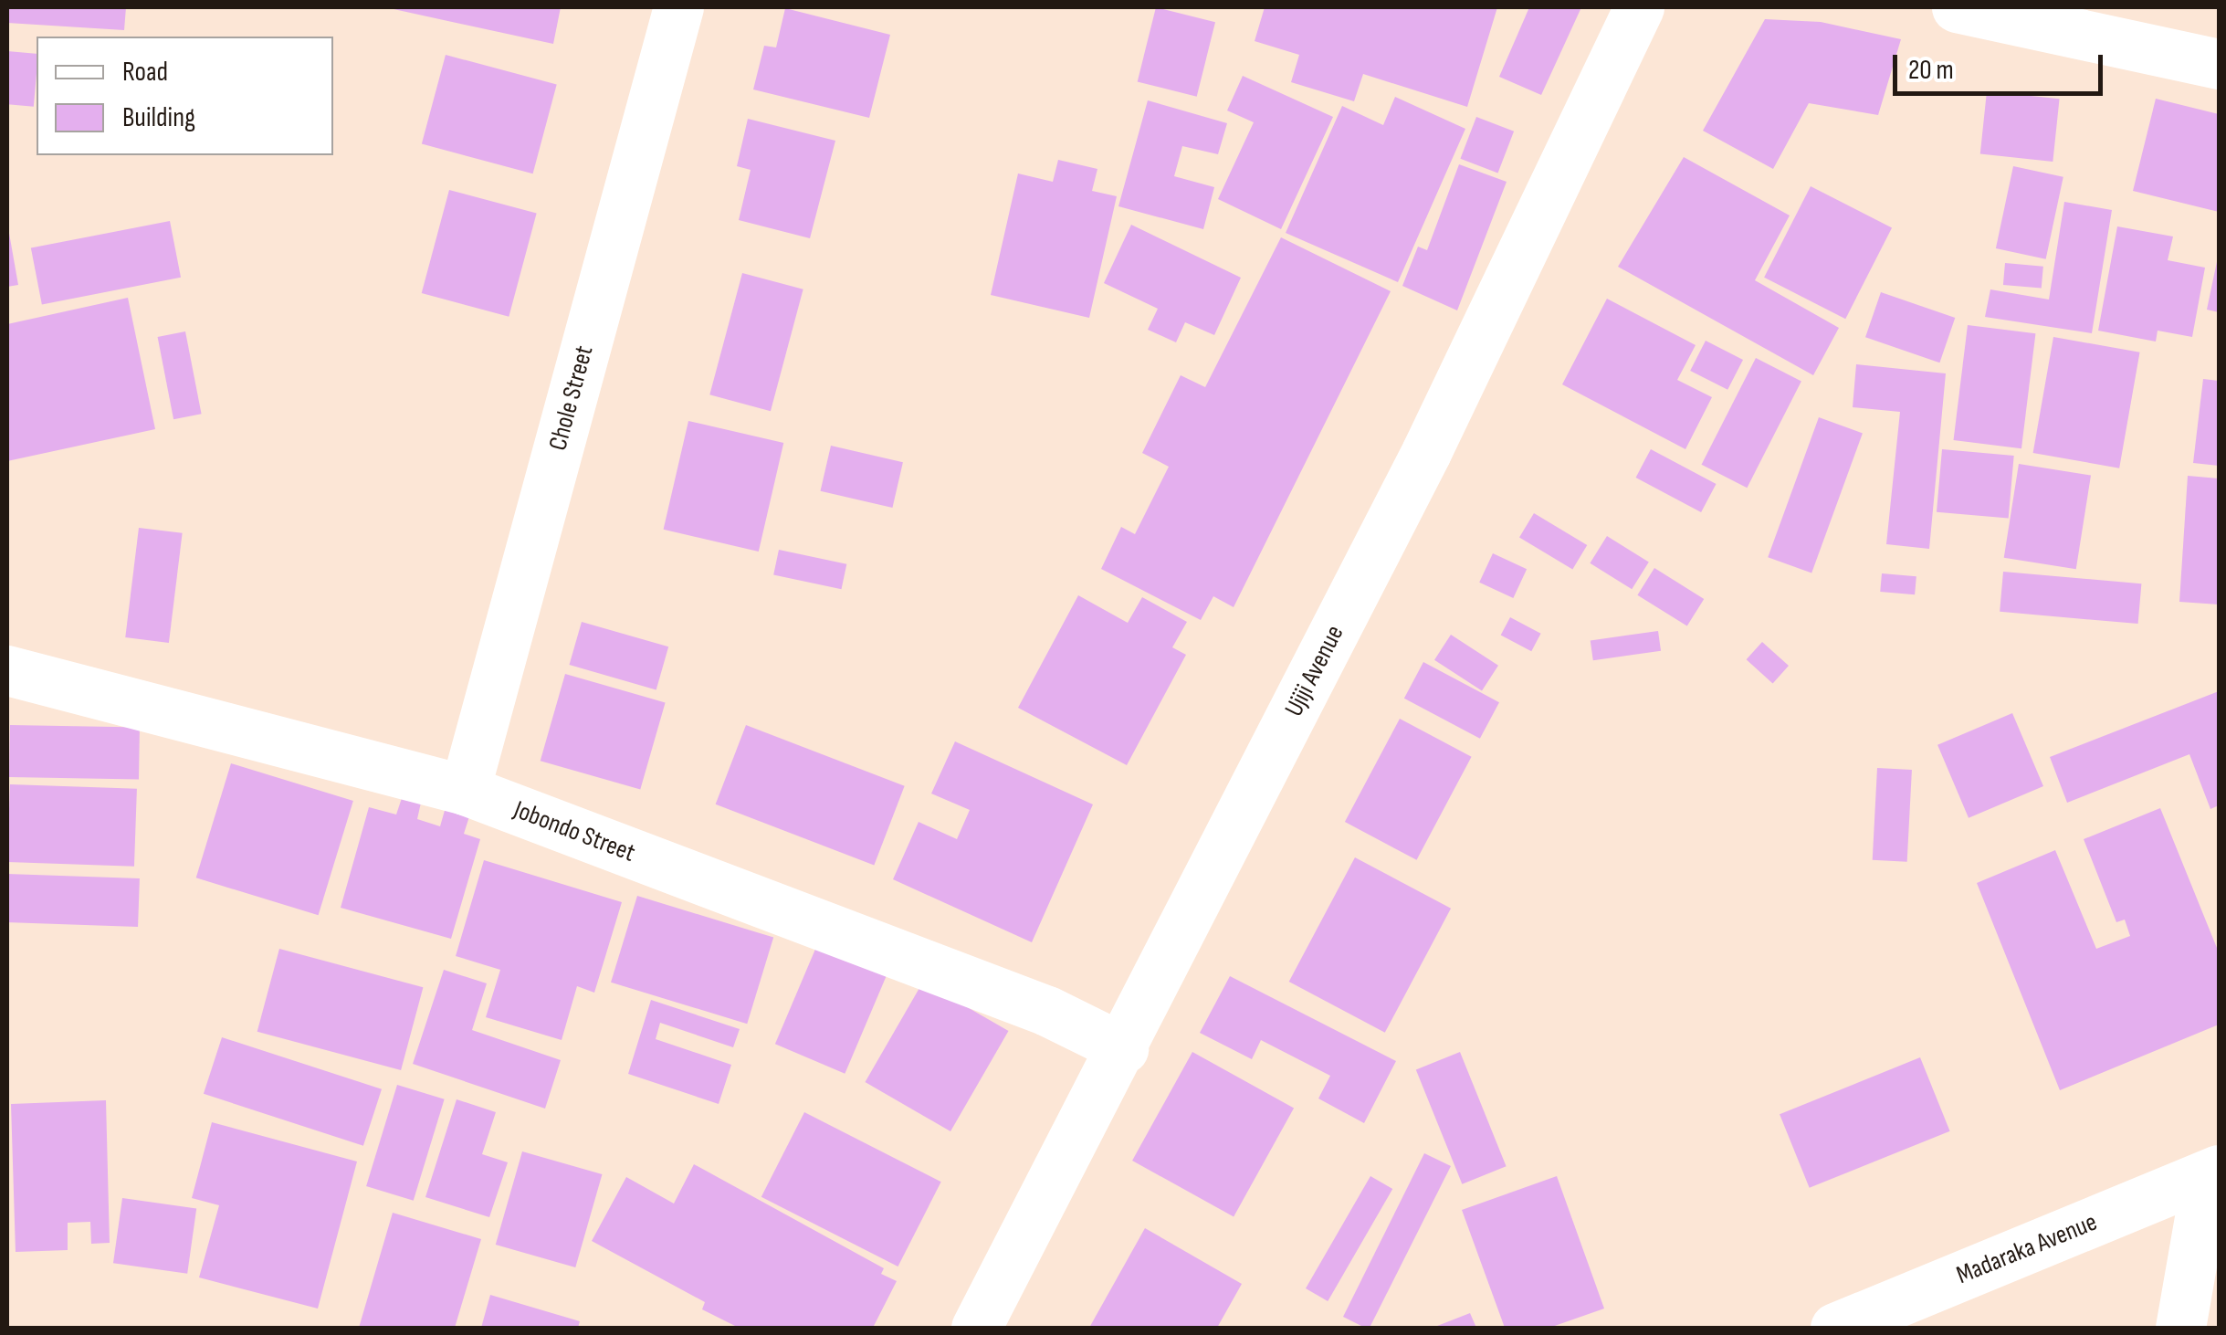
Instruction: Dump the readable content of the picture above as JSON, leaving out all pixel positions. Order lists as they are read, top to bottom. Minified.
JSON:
{"streets":{"street":["Chole Street","Ujiji Avenue","Jobondo Street","Madaraka Avenue"]},"crossings":[["Chole Street","Jobondo Street"],["Ujiji Avenue","Jobondo Street"]],"legend":["Road","Building"],"scale_bar":"20 m"}
